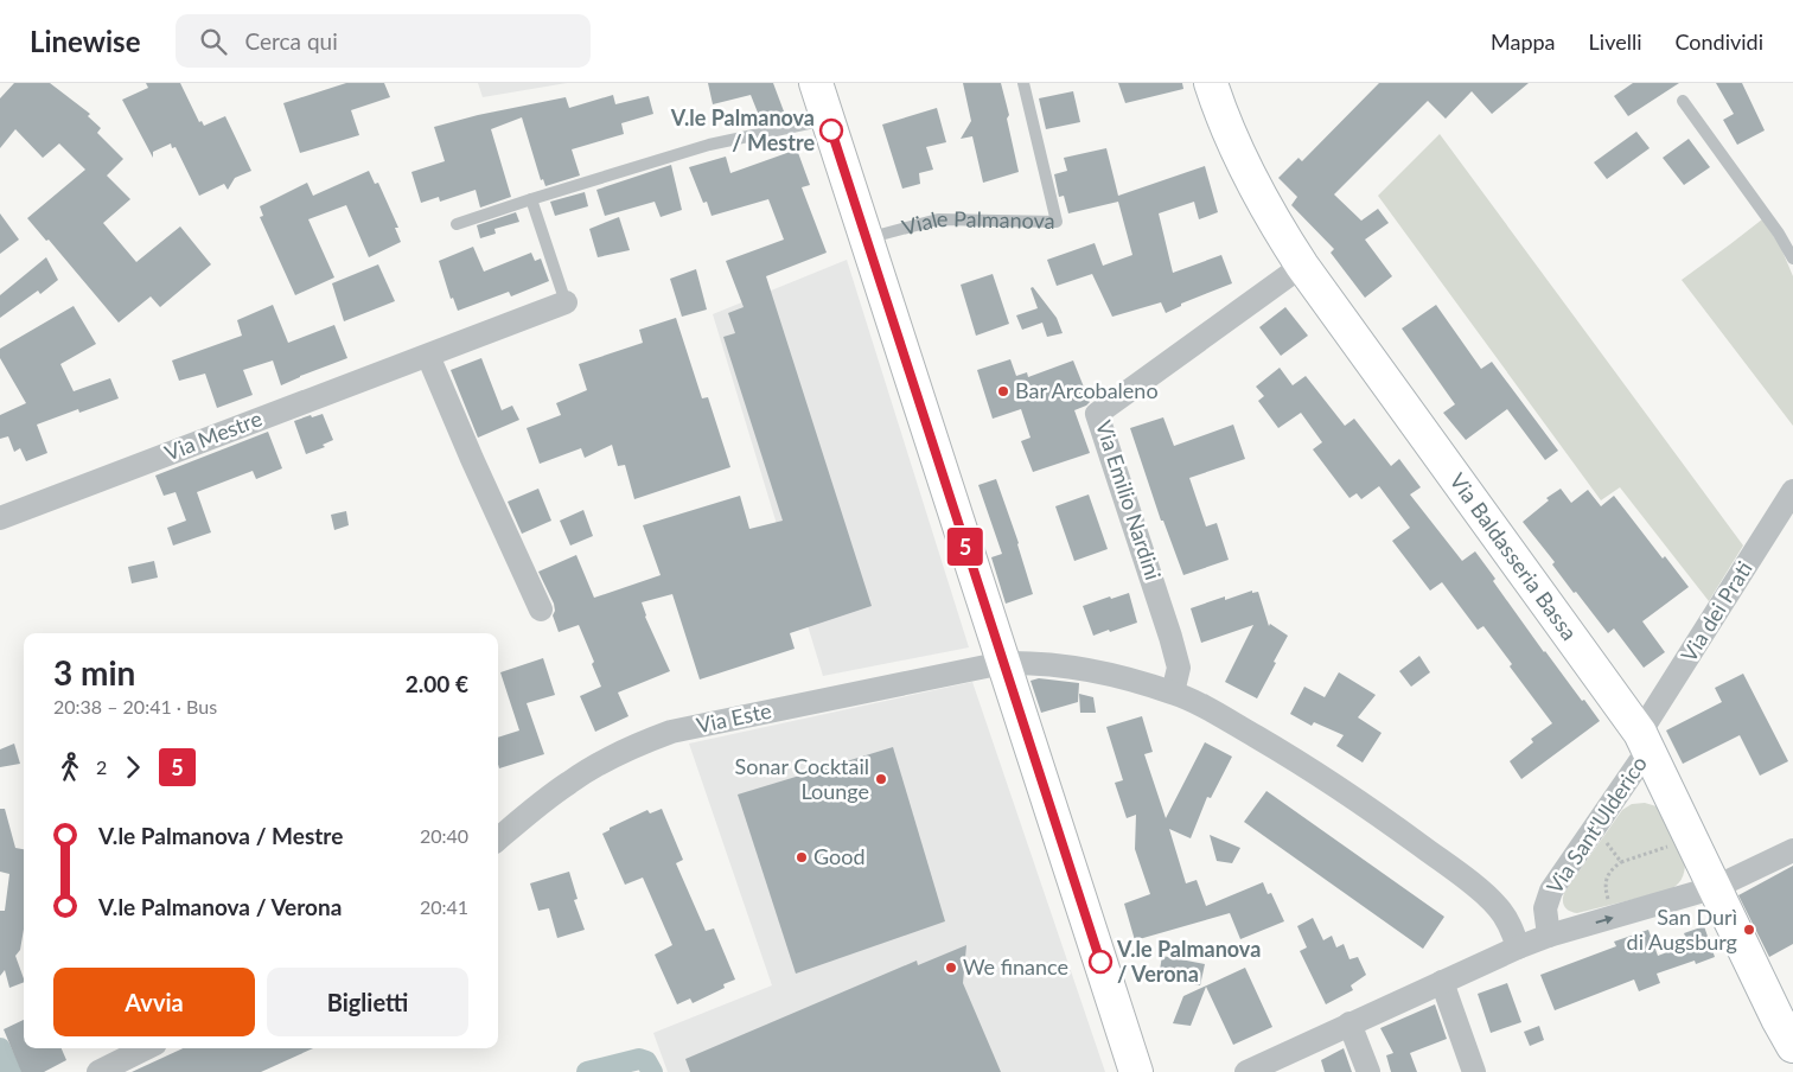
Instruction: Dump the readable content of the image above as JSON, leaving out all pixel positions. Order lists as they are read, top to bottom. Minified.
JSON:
{"streets":{"street":["Viale Palmanova","Via Mestre","Via Emilio Nardini","Via Baldasseria Bassa","Via dei Prati","Via Este","Via Sant'Ulderico"]},"crossings":[["Viale Palmanova","Via Este"],["Via Emilio Nardini","Via Baldasseria Bassa"],["Via Baldasseria Bassa","Via dei Prati"],["Via Baldasseria Bassa","Via Sant'Ulderico"],["Via dei Prati","Via Sant'Ulderico"]],"places":["V.le Palmanova / Mestre","Bar Arcobaleno","Sonar Cocktail Lounge","Good","San Durì di Augsburg","V.le Palmanova / Verona","We finance"],"lines":["bus line 5"],"page":{"header":"Linewise","search":"Cerca qui","nav":["Mappa","Livelli","Condividi"],"on_map":"5","heading":["3 min","20:38 – 20:41 · Bus","2.00 €"],"legs":["2","5"],"list":[{"name":"V.le Palmanova / Mestre","value":"20:40"},{"name":"V.le Palmanova / Verona","value":"20:41"}],"buttons":["Avvia","Biglietti"]}}
